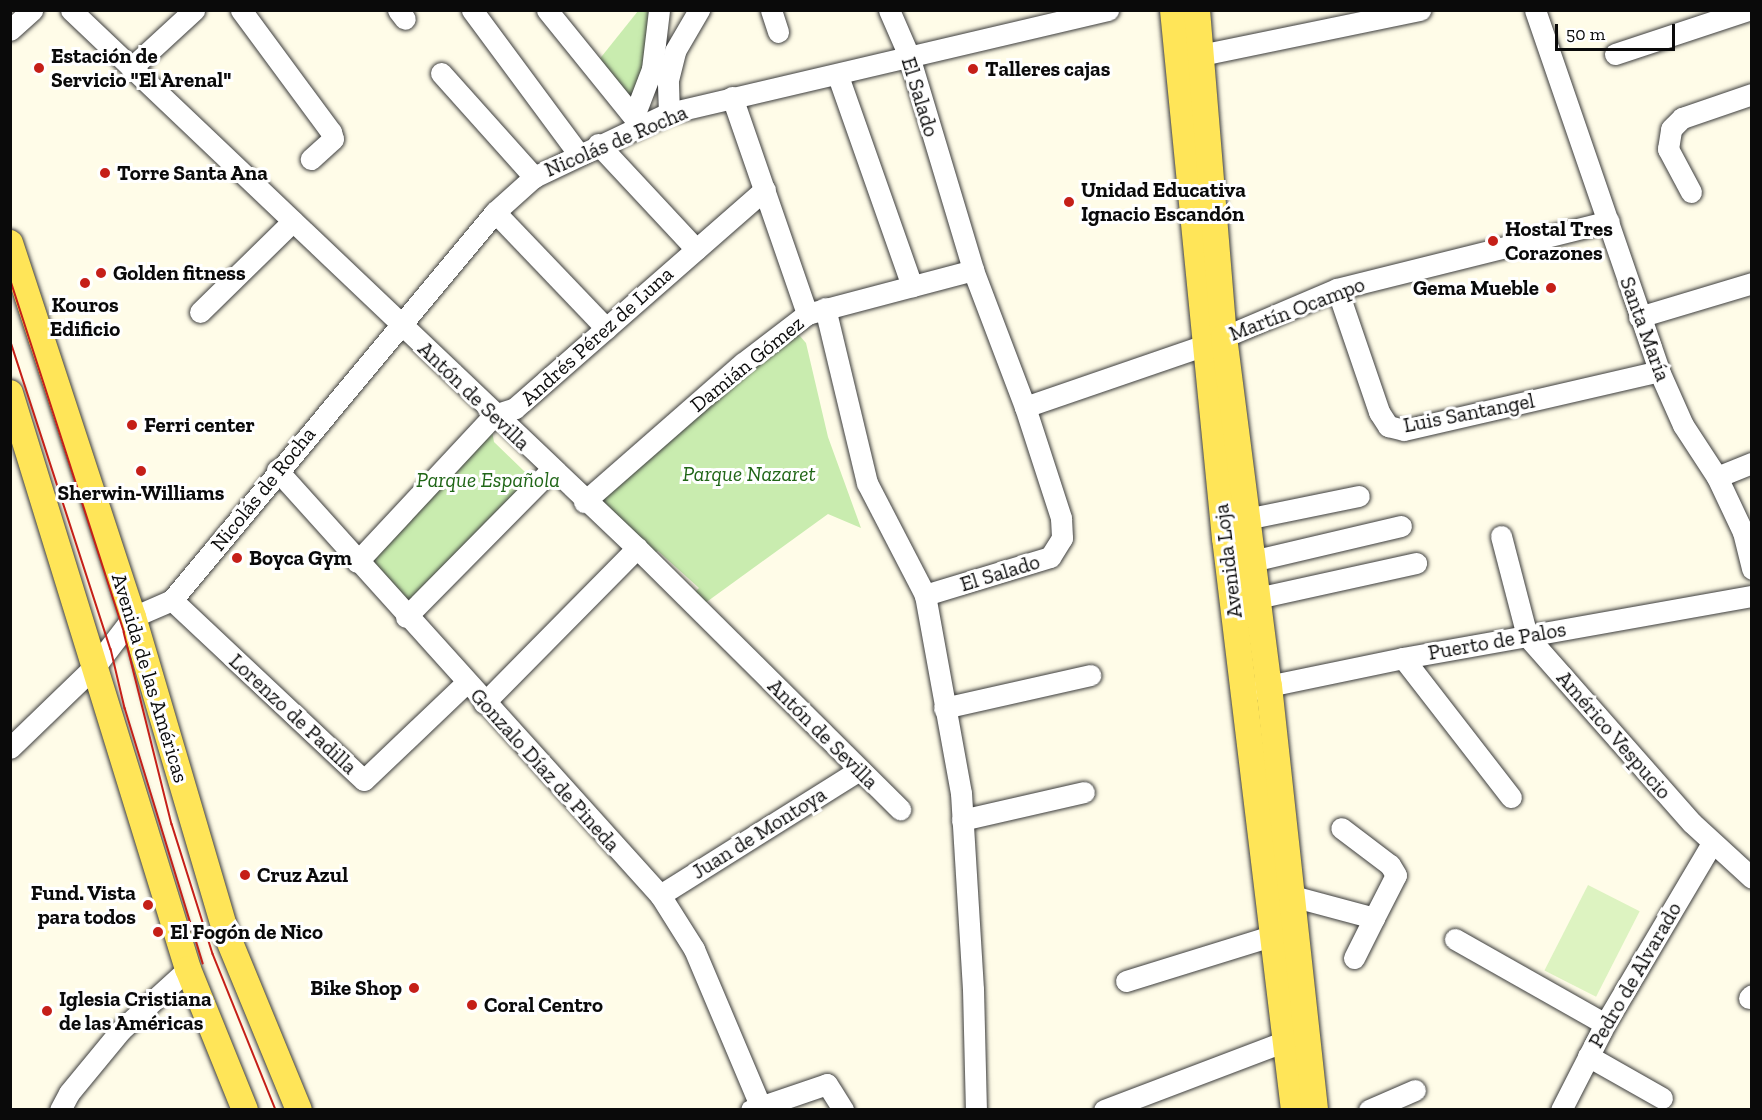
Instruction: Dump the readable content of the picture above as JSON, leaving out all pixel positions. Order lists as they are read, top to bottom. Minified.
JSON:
{"streets":{"main road":["Avenida Loja","Avenida de las Américas"],"street":["El Salado","Nicolás de Rocha","Martín Ocampo","Santa María","Andrés Pérez de Luna","Damián Gómez","Antón de Sevilla","Luis Santangel","Puerto de Palos","Lorenzo de Padilla","Américo Vespucio","Gonzalo Díaz de Pineda","Juan de Montoya","Pedro de Alvarado"]},"crossings":[["El Salado","Nicolás de Rocha"],["El Salado","Martín Ocampo"],["El Salado","Damián Gómez"],["Nicolás de Rocha","Antón de Sevilla"],["Nicolás de Rocha","Avenida de las Américas"],["Nicolás de Rocha","Lorenzo de Padilla"],["Nicolás de Rocha","Gonzalo Díaz de Pineda"],["Martín Ocampo","Santa María"],["Martín Ocampo","Luis Santangel"],["Martín Ocampo","Avenida Loja"],["Santa María","Luis Santangel"],["Andrés Pérez de Luna","Antón de Sevilla"],["Andrés Pérez de Luna","Gonzalo Díaz de Pineda"],["Damián Gómez","Antón de Sevilla"],["Antón de Sevilla","Juan de Montoya"],["Avenida Loja","Puerto de Palos"],["Puerto de Palos","Américo Vespucio"],["Lorenzo de Padilla","Gonzalo Díaz de Pineda"],["Américo Vespucio","Pedro de Alvarado"],["Gonzalo Díaz de Pineda","Juan de Montoya"]],"parks":["Parque Nazaret","Parque Española"],"places":["Estación de Servicio \"El Arenal\"","Talleres cajas","Torre Santa Ana","Unidad Educativa Ignacio Escandón","Hostal Tres Corazones","Golden fitness","Kouros Edificio","Gema Mueble","Ferri center","Sherwin-Williams","Boyca Gym","Cruz Azul","Fund. Vista para todos","El Fogón de Nico","Bike Shop","Coral Centro","Iglesia Cristiana de las Américas"],"scale_bar":"50 m"}
